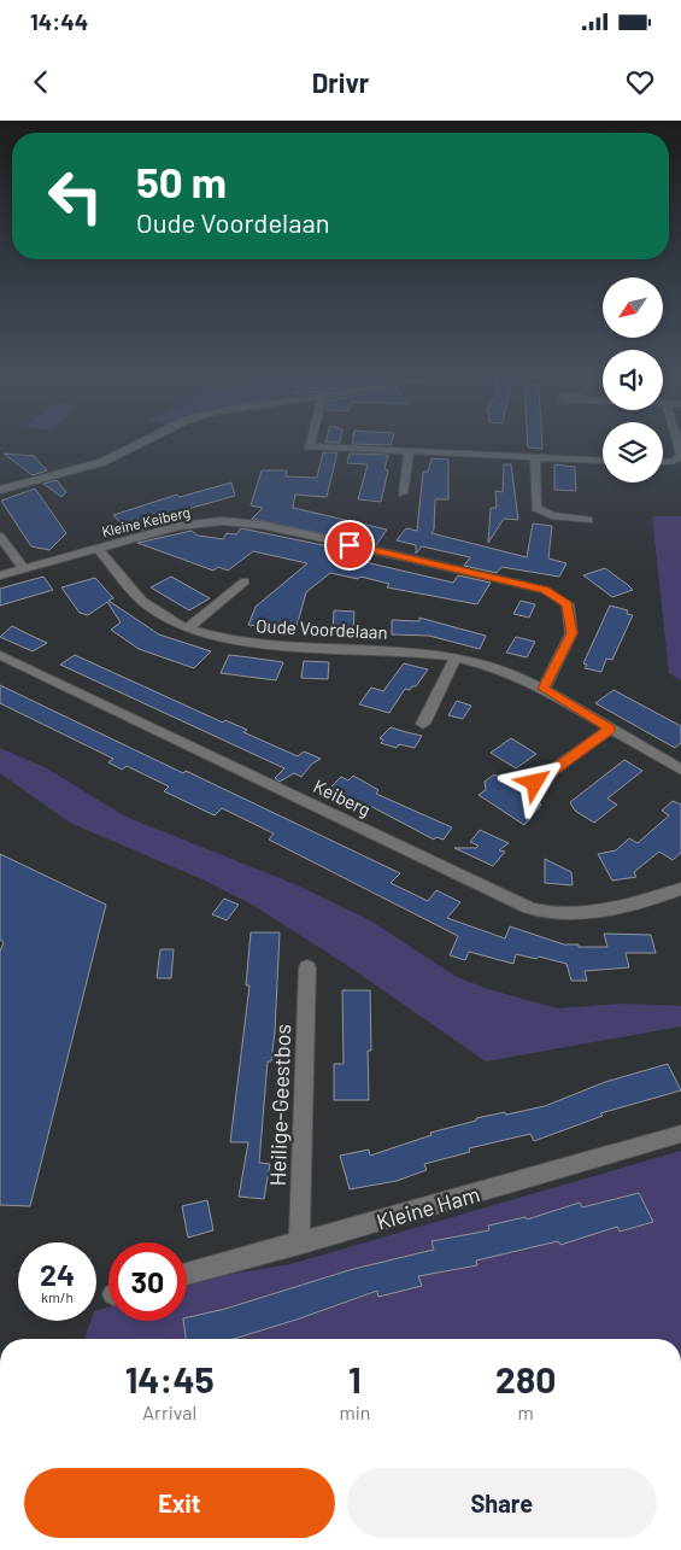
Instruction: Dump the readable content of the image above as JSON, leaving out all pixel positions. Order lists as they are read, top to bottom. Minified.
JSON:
{"streets":{"street":["Kleine Keiberg","Oude Voordelaan","Keiberg","Heilige-Geestbos","Kleine Ham"]},"crossings":[["Kleine Keiberg","Oude Voordelaan"],["Heilige-Geestbos","Kleine Ham"]],"north":"bottom left","page":{"status":"14:44","header":"Drivr","turn":["50 m","Oude Voordelaan"],"speed":"24 km/h","limit":"30","eta":["14:45","Arrival","1","min","280","m"],"buttons":["Exit","Share"]}}
